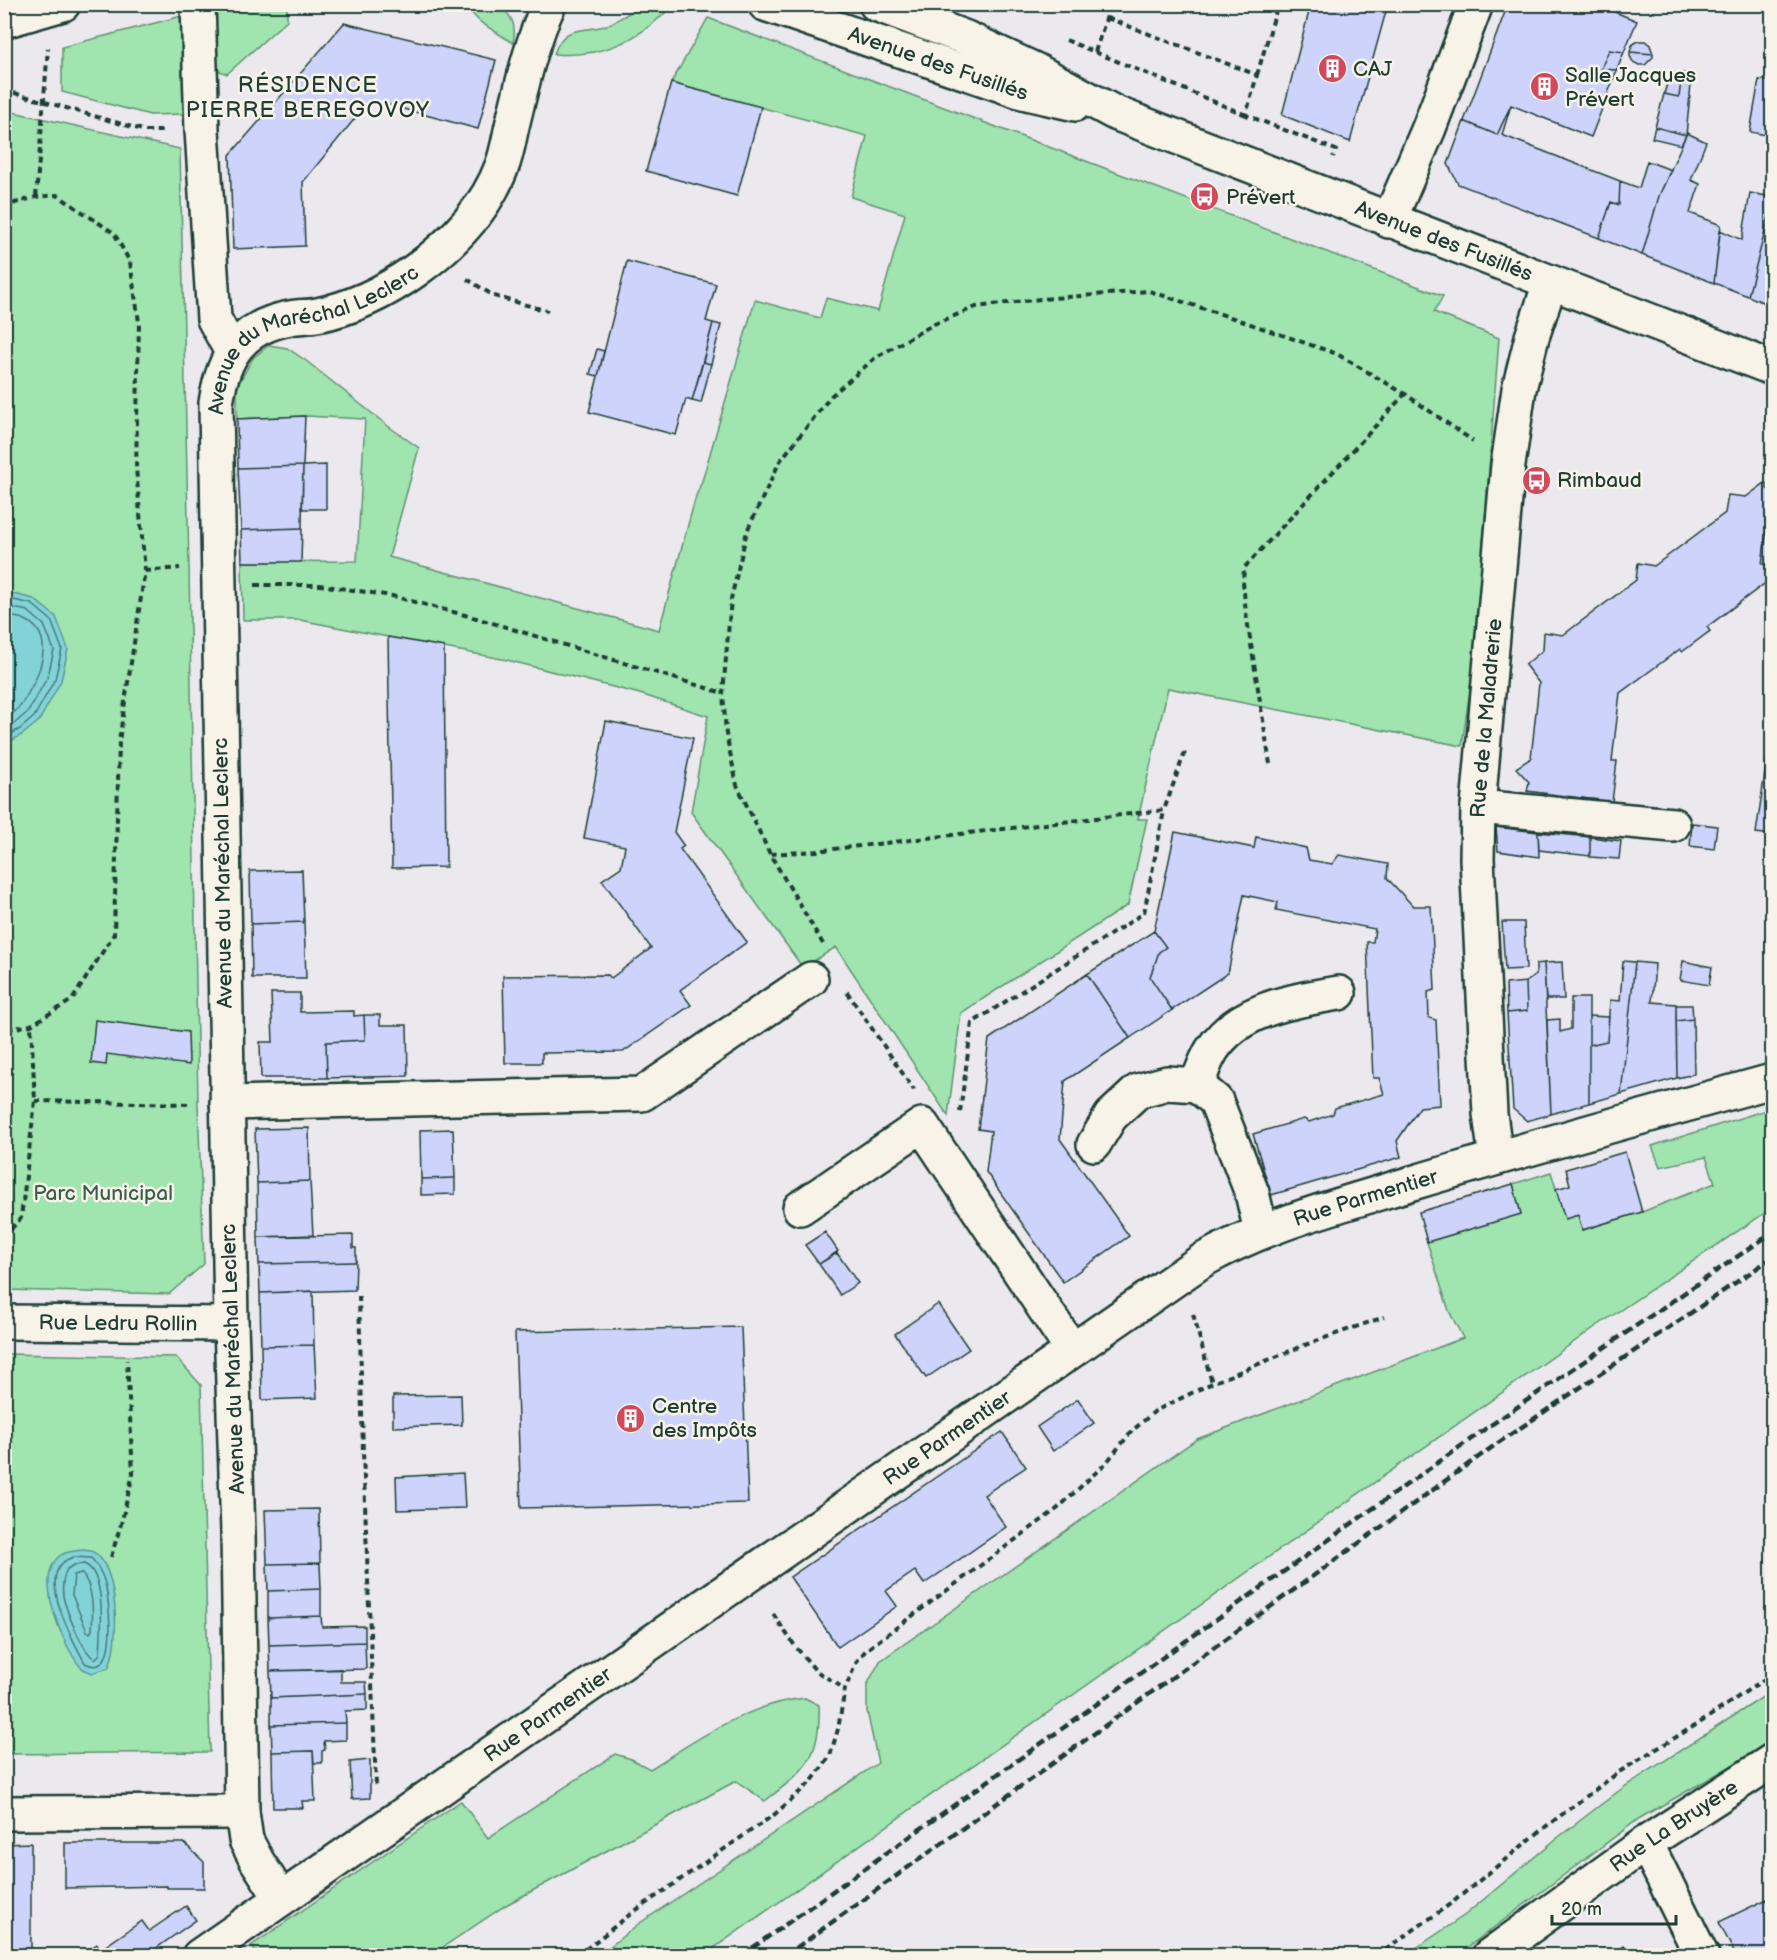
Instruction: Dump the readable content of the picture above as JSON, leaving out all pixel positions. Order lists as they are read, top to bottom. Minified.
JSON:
{"streets":{"street":["Avenue des Fusillés","Avenue du Maréchal Leclerc","Rue de la Maladrerie","Rue Parmentier","Rue Ledru Rollin","Rue La Bruyère"]},"crossings":[["Avenue des Fusillés","Rue de la Maladrerie"],["Avenue du Maréchal Leclerc","Rue Parmentier"],["Avenue du Maréchal Leclerc","Rue Ledru Rollin"],["Rue de la Maladrerie","Rue Parmentier"]],"districts":["RÉSIDENCE PIERRE BEREGOVOY"],"parks":["Parc Municipal"],"places":{"building":["CAJ","Salle Jacques Prévert","Centre des Impôts"],"bus stop":["Prévert","Rimbaud"]},"scale_bar":"20 m"}
